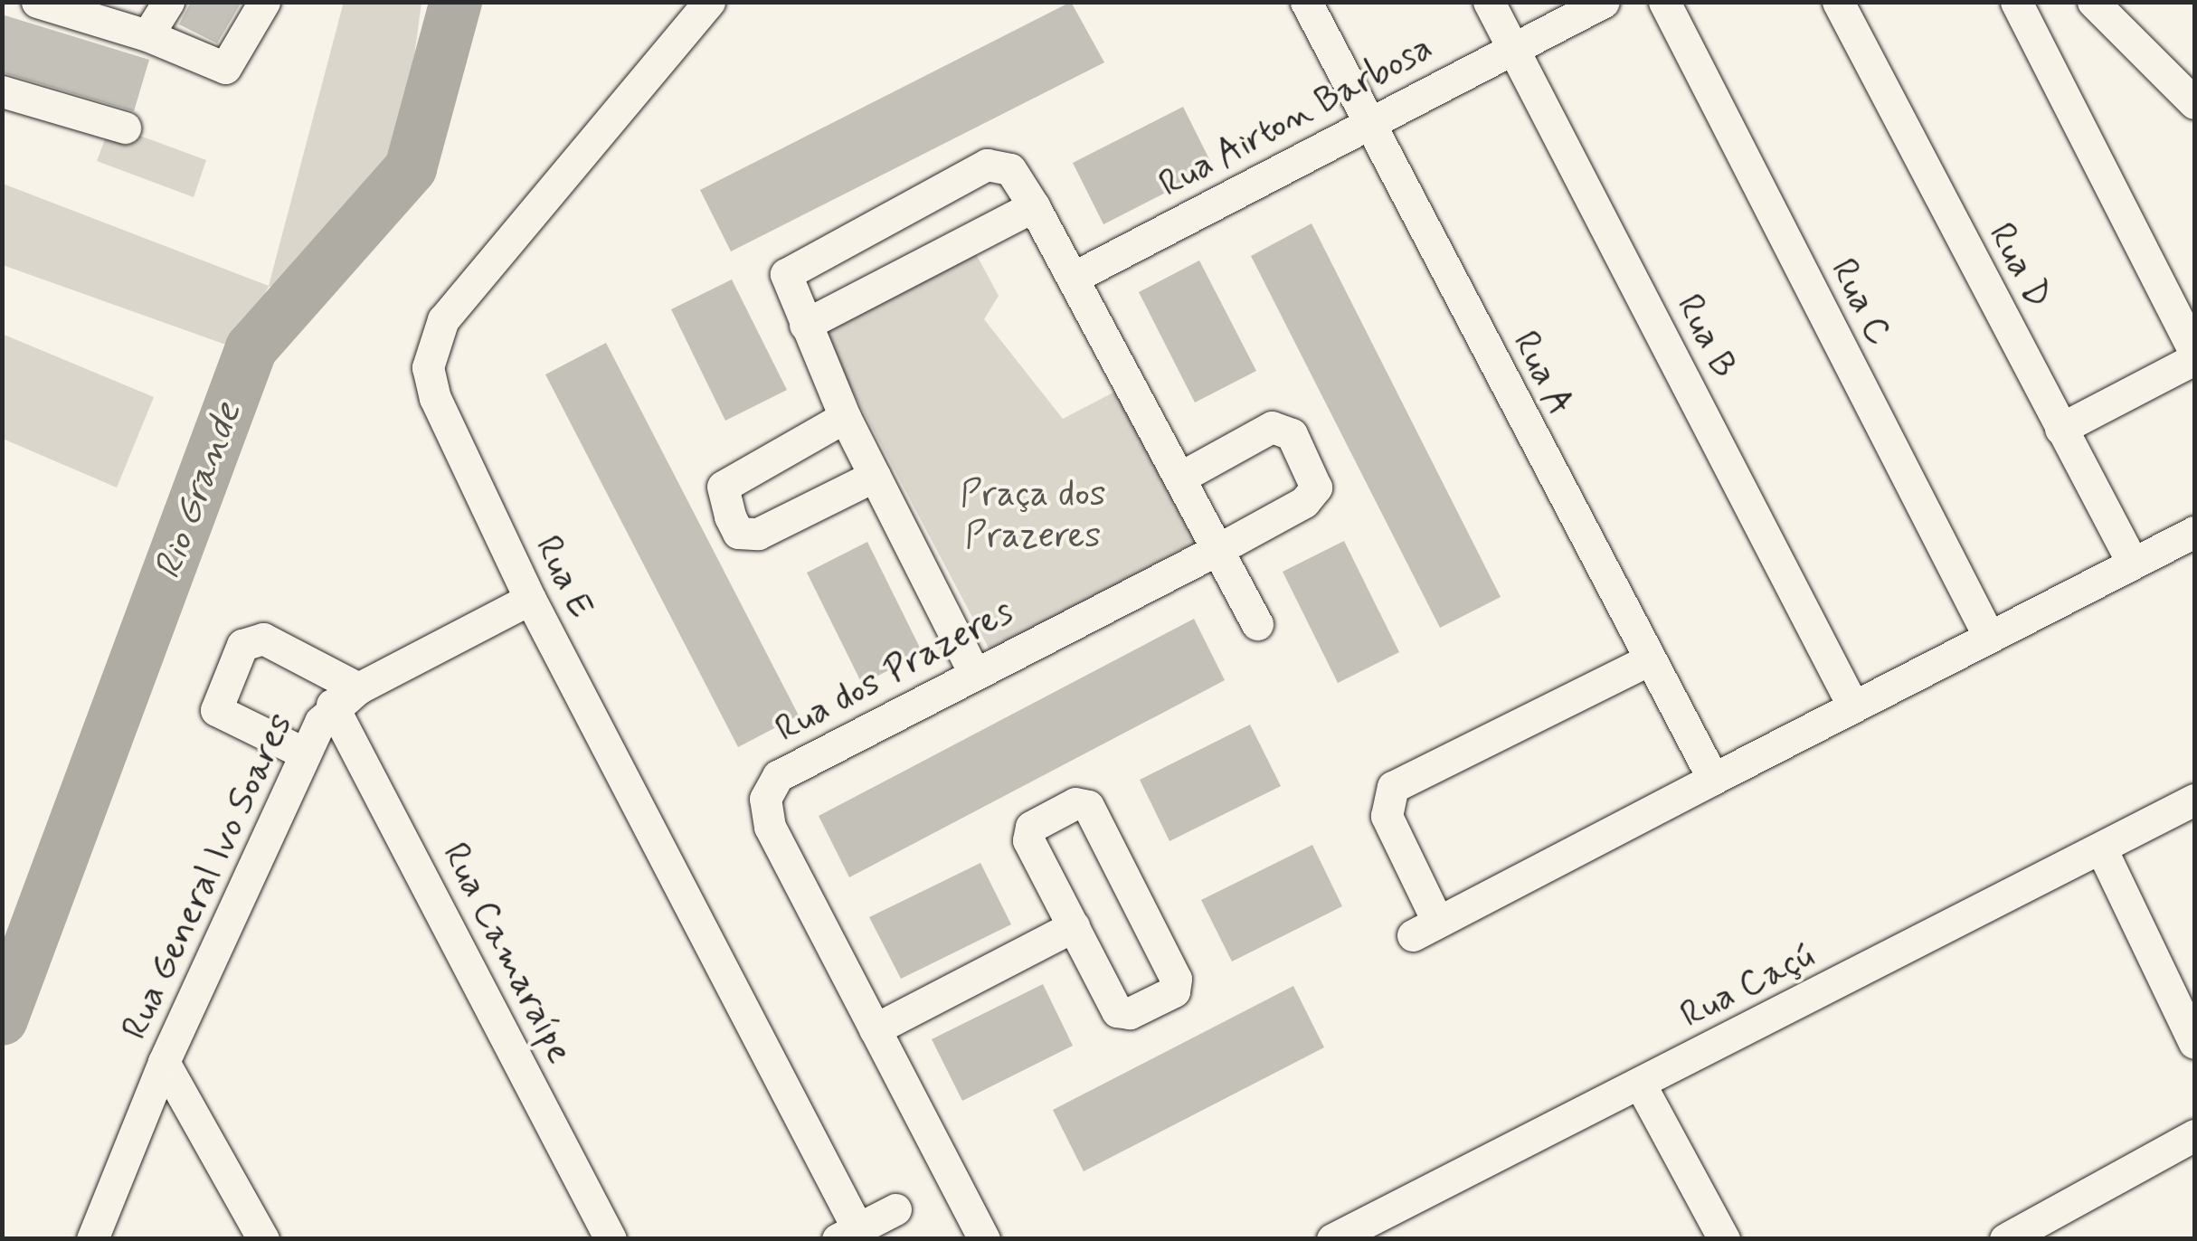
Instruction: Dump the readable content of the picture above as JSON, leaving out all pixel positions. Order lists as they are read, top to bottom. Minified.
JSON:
{"streets":{"street":["Rua Airton Barbosa","Rua D","Rua C","Rua B","Rua A","Rua E","Rua dos Prazeres","Rua General Ivo Soares","Rua Camaraípe","Rua Caçú"]},"crossings":[["Rua Airton Barbosa","Rua B"],["Rua Airton Barbosa","Rua A"],["Rua General Ivo Soares","Rua Camaraípe"]],"water":["Rio Grande"],"parks":["Praça dos Prazeres"]}
